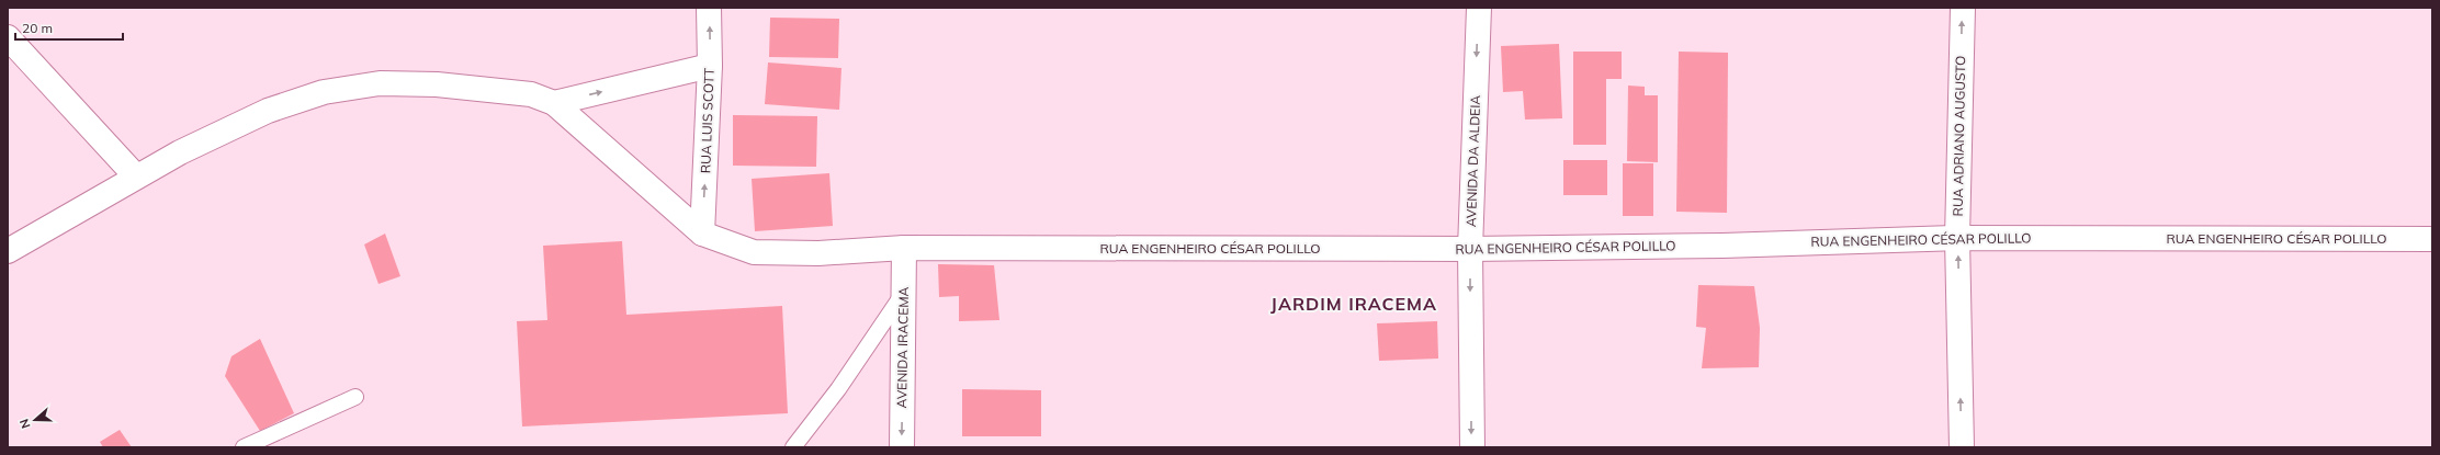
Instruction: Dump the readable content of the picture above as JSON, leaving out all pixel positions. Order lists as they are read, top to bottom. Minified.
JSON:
{"streets":{"street":["RUA LUIS SCOTT","RUA ADRIANO AUGUSTO","AVENIDA DA ALDEIA","RUA ENGENHEIRO CÉSAR POLILLO","AVENIDA IRACEMA"]},"crossings":[["RUA LUIS SCOTT","RUA ENGENHEIRO CÉSAR POLILLO"],["RUA ADRIANO AUGUSTO","RUA ENGENHEIRO CÉSAR POLILLO"],["AVENIDA DA ALDEIA","RUA ENGENHEIRO CÉSAR POLILLO"],["RUA ENGENHEIRO CÉSAR POLILLO","AVENIDA IRACEMA"]],"one_way":["RUA LUIS SCOTT","RUA ADRIANO AUGUSTO","AVENIDA DA ALDEIA","AVENIDA IRACEMA"],"districts":["JARDIM IRACEMA"],"scale_bar":"20 m","north":"left"}
